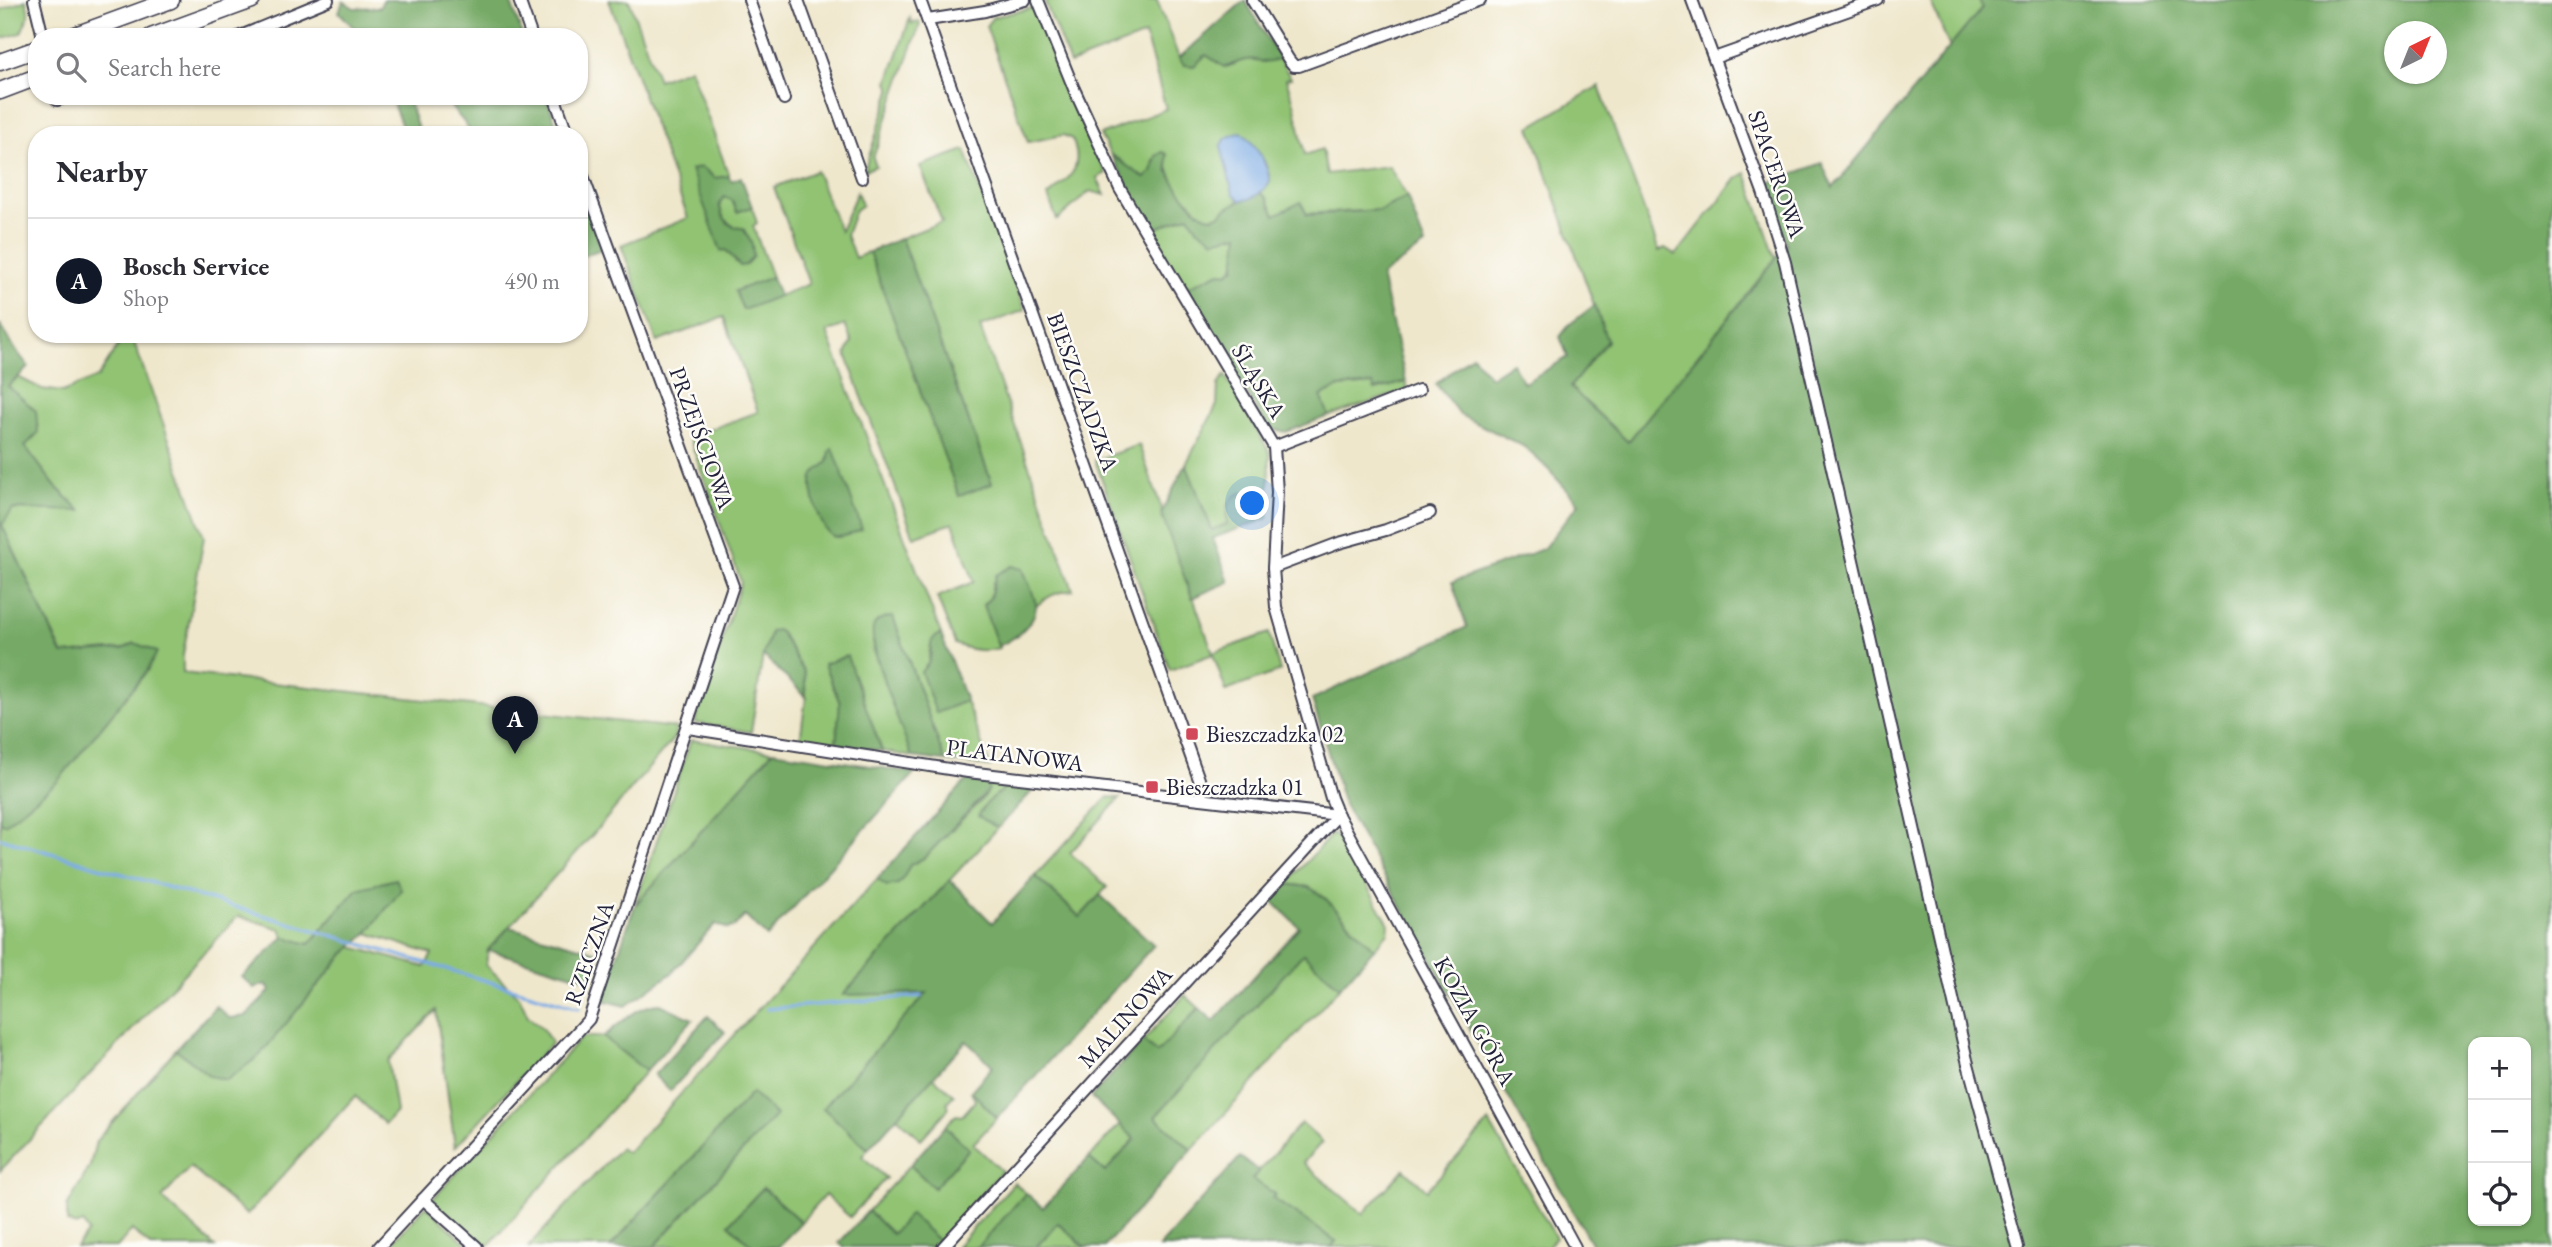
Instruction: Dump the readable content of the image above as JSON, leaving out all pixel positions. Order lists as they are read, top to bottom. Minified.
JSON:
{"streets":{"street":["SPACEROWA","ŚLĄSKA","BIESZCZADZKA","PRZEJŚCIOWA","PLATANOWA","RZECZNA","MALINOWA","KOZIA GÓRA"]},"crossings":[["ŚLĄSKA","PLATANOWA"],["ŚLĄSKA","MALINOWA"],["ŚLĄSKA","KOZIA GÓRA"],["BIESZCZADZKA","PLATANOWA"],["PRZEJŚCIOWA","PLATANOWA"],["PRZEJŚCIOWA","RZECZNA"],["PLATANOWA","RZECZNA"],["PLATANOWA","MALINOWA"],["PLATANOWA","KOZIA GÓRA"],["MALINOWA","KOZIA GÓRA"]],"places":{"transit":["Bieszczadzka 02","Bieszczadzka 01"]},"north":"top right","page":{"search":"Search here","heading":"Nearby","list":[{"mark":"A","name":"Bosch Service","note":"Shop","value":"490 m"}],"pins":"A","map_buttons":["+","−"]}}
